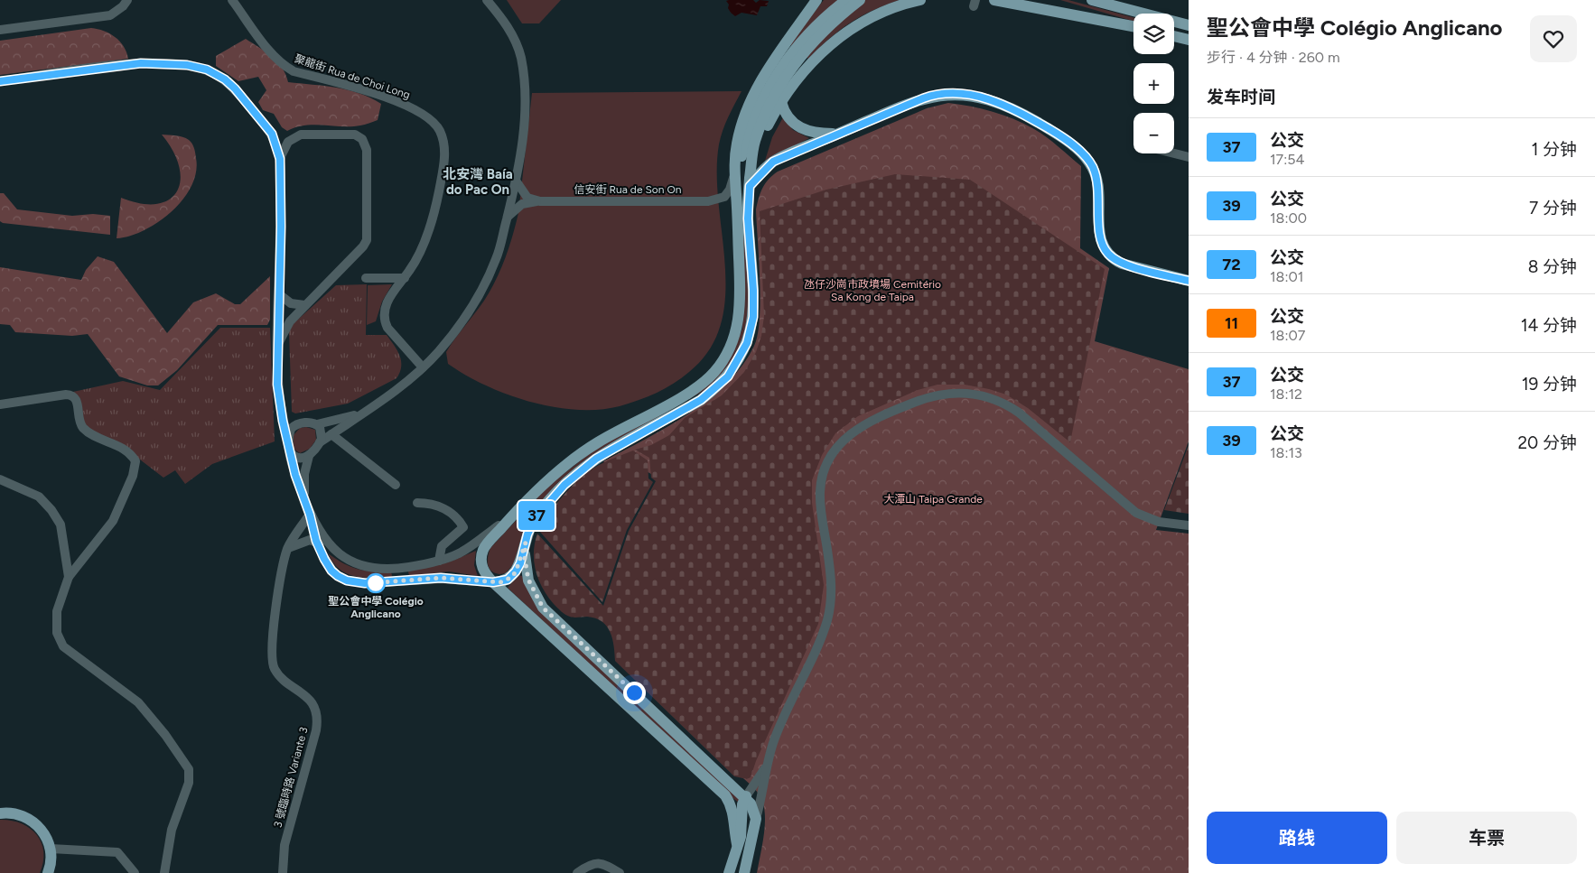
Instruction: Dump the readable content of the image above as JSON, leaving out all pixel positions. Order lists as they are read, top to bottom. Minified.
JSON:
{"streets":{"street":["聚龍街 Rua de Choi Long","信安街 Rua de Son On","3 號臨時路 Variante 3"]},"districts":["北安灣 Baía do Pac On"],"parks":["氹仔沙崗市政墳場 Cemitério Sa Kong de Taipa","大潭山 Taipa Grande"],"places":["聖公會中學 Colégio Anglicano"],"lines":["bus line 37"],"page":{"on_map":"37","heading":[["聖公會中學 Colégio Anglicano","步行 · 4 分钟 · 260 m"],"发车时间"],"map_buttons":["+","−"],"list":[{"mark":"37","name":"公交","note":"17:54","value":"1 分钟"},{"mark":"39","name":"公交","note":"18:00","value":"7 分钟"},{"mark":"72","name":"公交","note":"18:01","value":"8 分钟"},{"mark":"11","name":"公交","note":"18:07","value":"14 分钟"},{"mark":"37","name":"公交","note":"18:12","value":"19 分钟"},{"mark":"39","name":"公交","note":"18:13","value":"20 分钟"}],"buttons":["路线","车票"]}}
